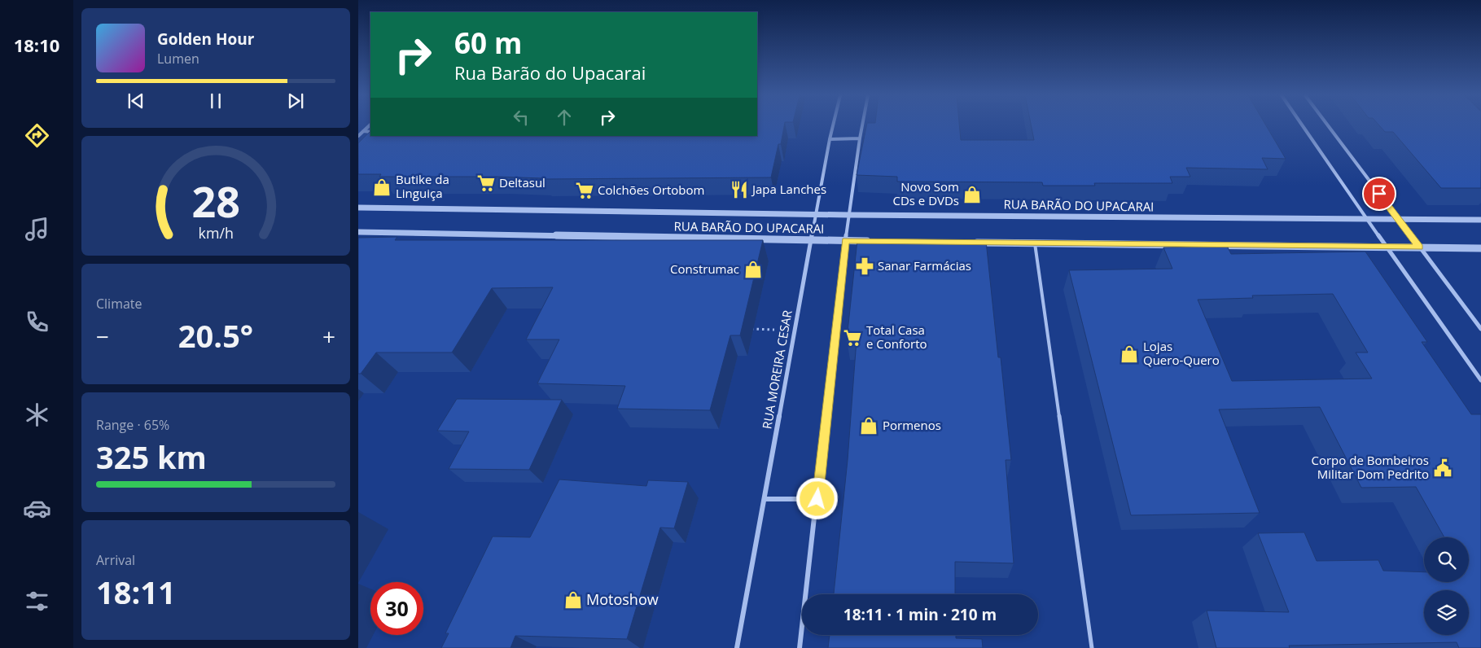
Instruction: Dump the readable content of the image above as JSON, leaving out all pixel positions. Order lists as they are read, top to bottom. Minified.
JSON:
{"streets":{"street":["RUA BARÃO DO UPACARAI","RUA MOREIRA CESAR"]},"crossings":[["RUA BARÃO DO UPACARAI","RUA MOREIRA CESAR"]],"places":{"supermarket":["Deltasul","Colchões Ortobom","Total Casa e Conforto"],"shop":["Butike da Linguiça","Novo Som CDs e DVDs","Construmac","Lojas Quero-Quero","Pormenos","Motoshow"],"restaurant":["Japa Lanches"],"pharmacy":["Sanar Farmácias"],"public building":["Corpo de Bombeiros Militar Dom Pedrito"]},"page":{"tabs":"18:10","turn":["60 m","Rua Barão do Upacarai"],"song":["Golden Hour","Lumen"],"tile":["Climate",["Range · 65%","325 km"],["Arrival","18:11"]],"heat":["−","20.5°","+"],"limit":"30","trip":"18:11 · 1 min · 210 m","gauge":["28","km/h"]}}
